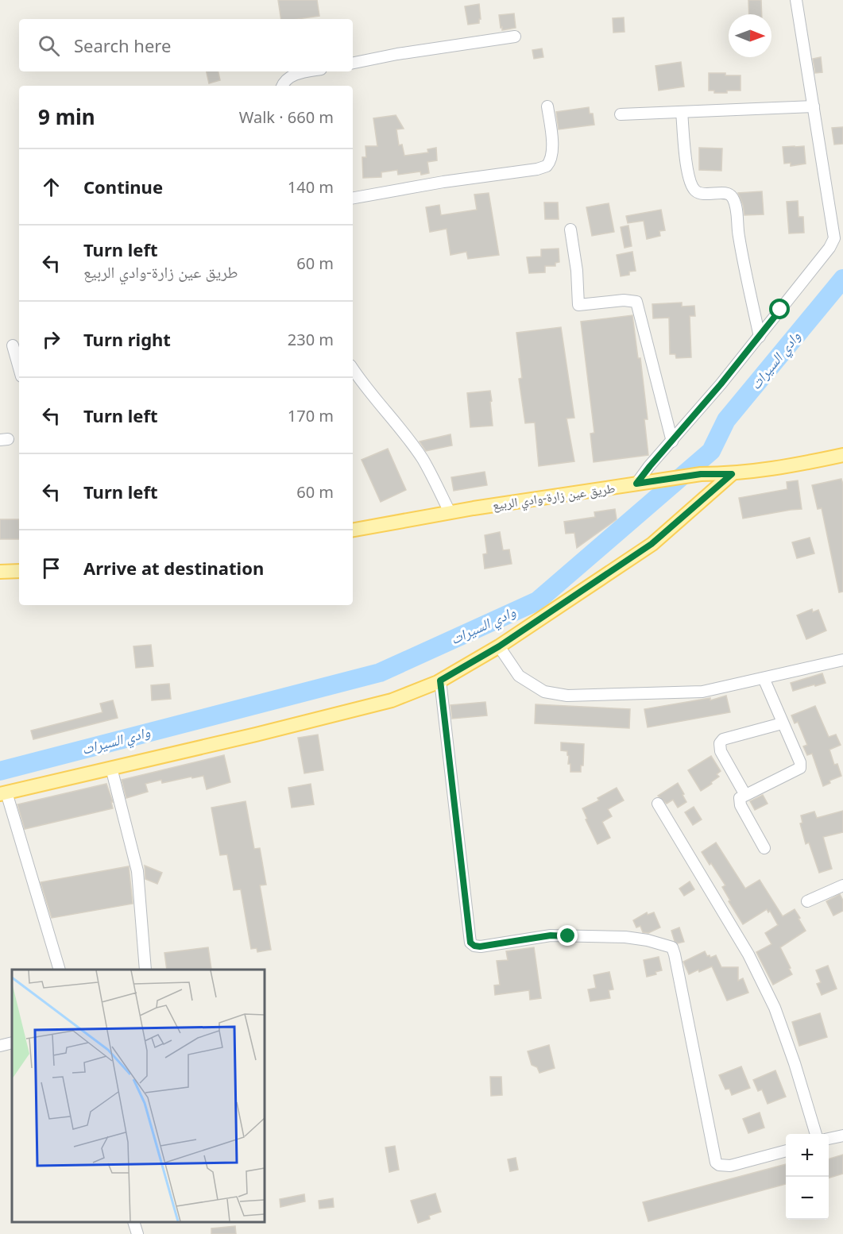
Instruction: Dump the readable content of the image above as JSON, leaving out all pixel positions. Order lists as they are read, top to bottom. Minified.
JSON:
{"streets":{"main road":["طريق عين زارة-وادي الربيع"]},"water":["وادي السيرات"],"north":"right","page":{"search":"Search here","heading":["9 min","Walk · 660 m"],"list":[["Continue","140 m"],["Turn left","طريق عين زارة-وادي الربيع","60 m"],["Turn right","230 m"],["Turn left","170 m"],["Turn left","60 m"],"Arrive at destination"],"map_buttons":["+","−"]}}
